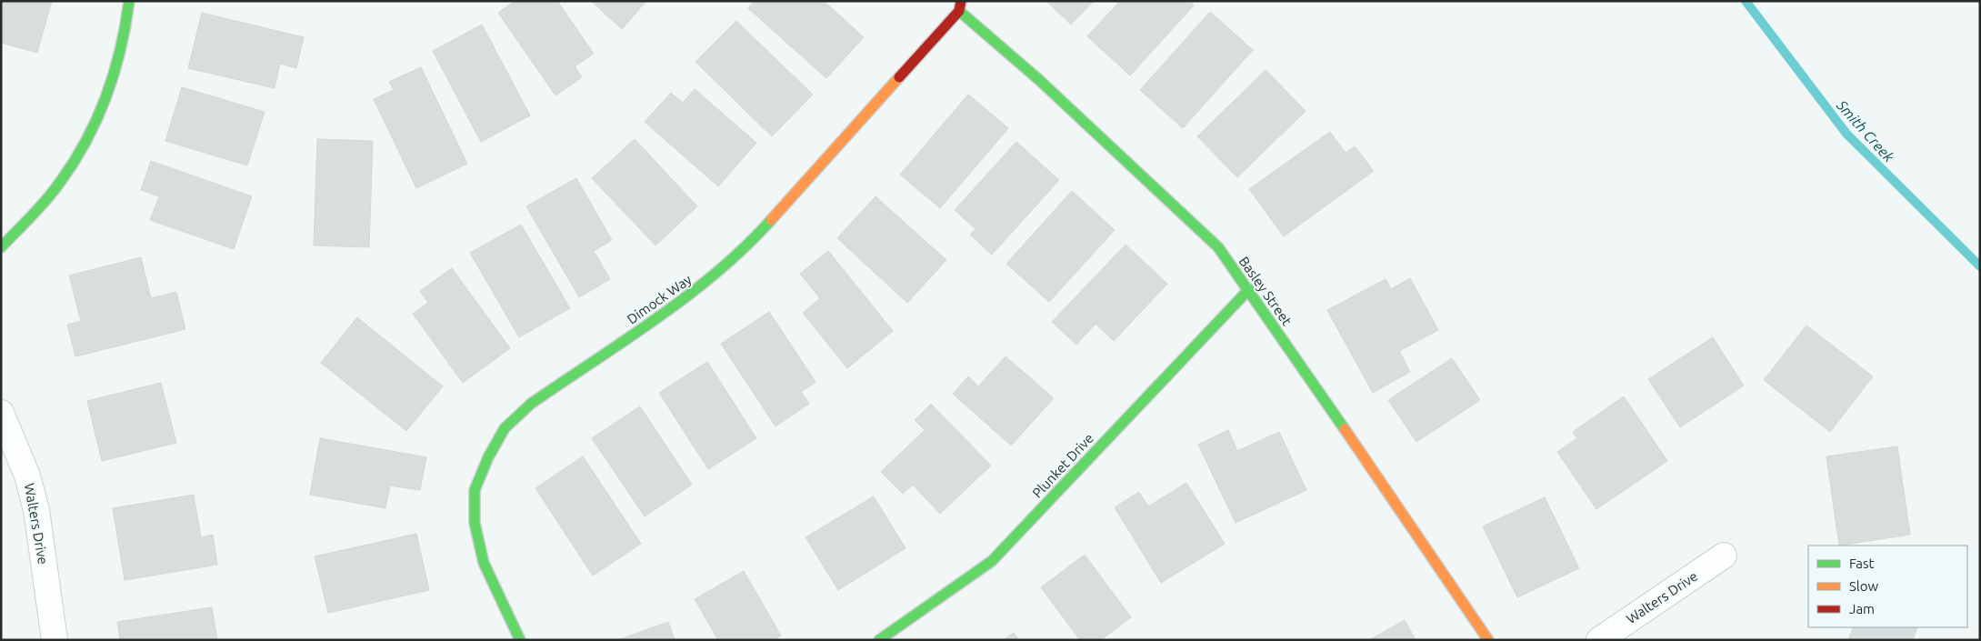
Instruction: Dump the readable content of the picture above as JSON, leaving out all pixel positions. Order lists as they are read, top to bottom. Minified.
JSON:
{"streets":{"street":["Basley Street","Dimock Way","Plunket Drive","Walters Drive"]},"crossings":[["Basley Street","Dimock Way"],["Basley Street","Plunket Drive"]],"water":["Smith Creek"],"legend":["Fast","Slow","Jam"]}
